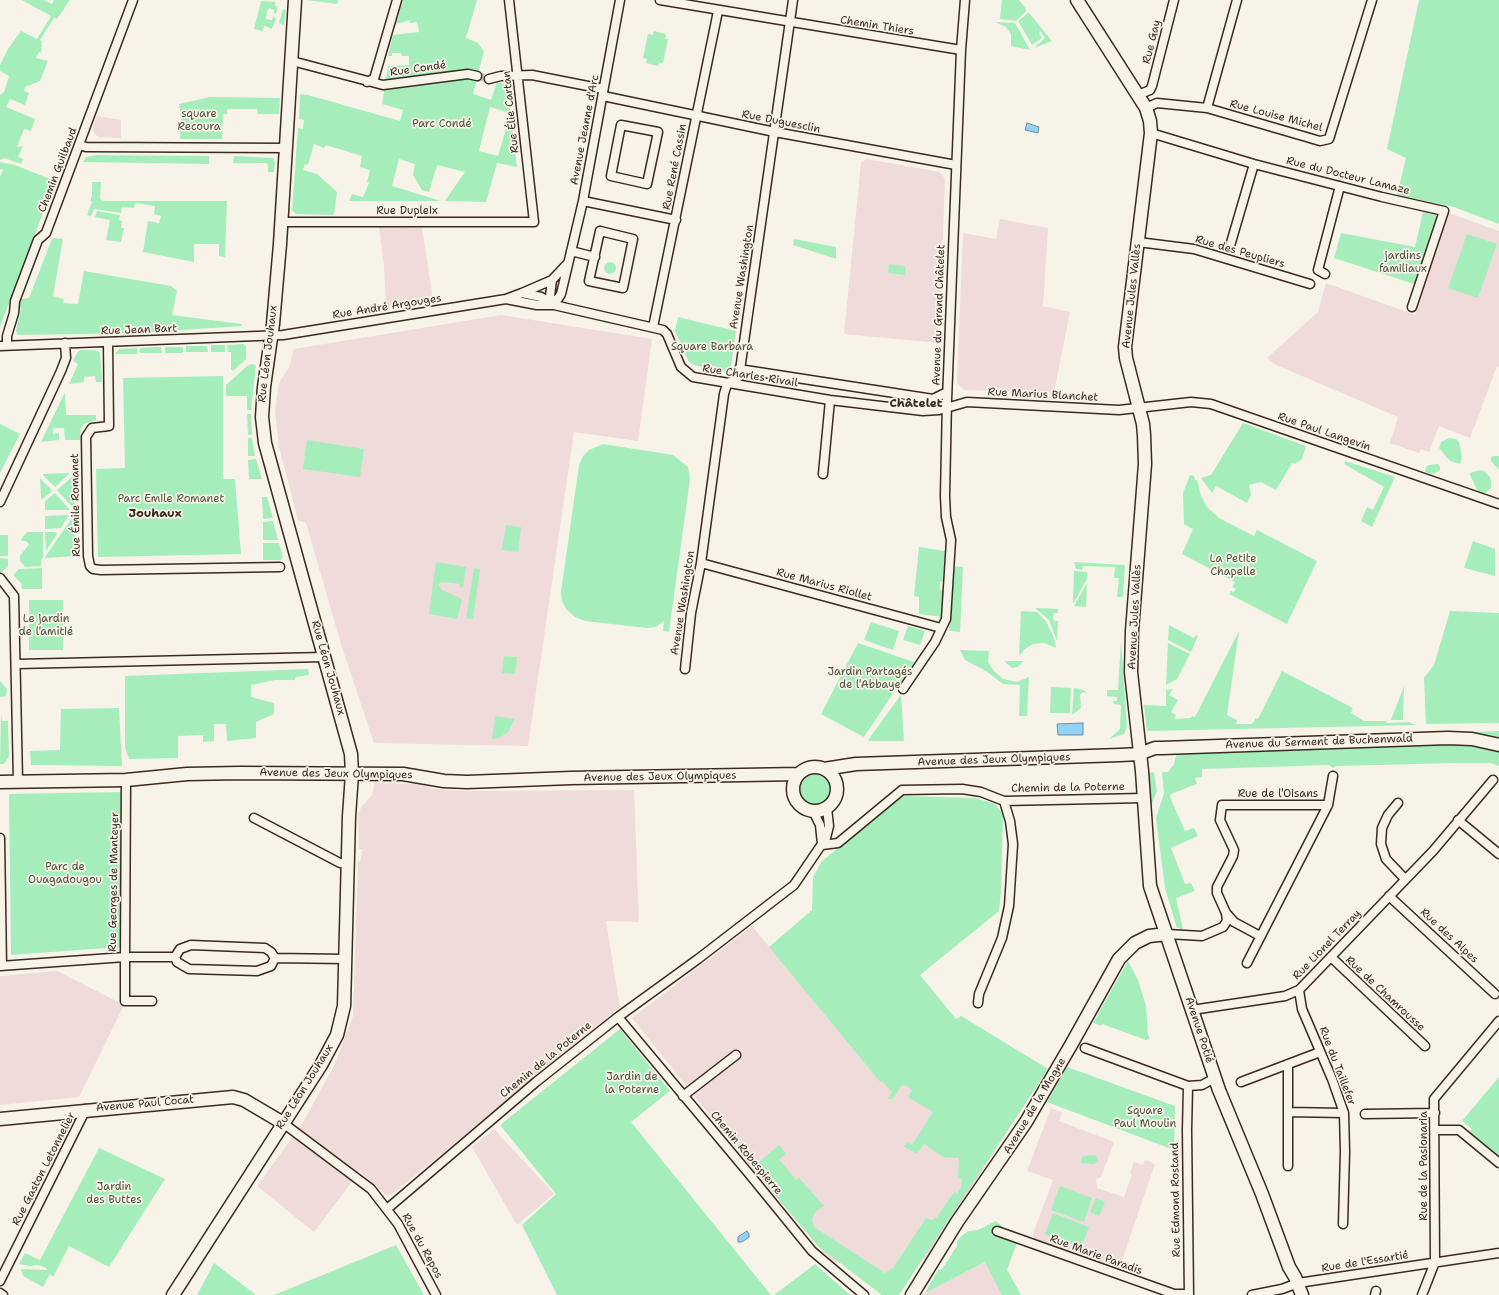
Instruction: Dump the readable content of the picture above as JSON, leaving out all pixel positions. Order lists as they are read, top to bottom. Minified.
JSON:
{"streets":{"street":["Chemin Thiers","Rue Gay","Rue Condé","Rue Élie Cartan","Rue Louise Michel","Rue Duguesclin","Avenue Jeanne d'Arc","Rue René Cassin","Chemin Guilbaud","Rue du Docteur Lamaze","Rue Dupleix","Rue des Peupliers","Avenue Washington","Avenue Jules Vallès","Rue André Argouges","Avenue du Grand Châtelet","Rue Jean Bart","Rue Léon Jouhaux","Rue Charles Rivail","Rue Marius Blanchet","Rue Paul Langevin","Rue Émile Romanet","Rue Marius Riollet","Avenue du Serment de Buchenwald","Avenue des Jeux Olympiques","Chemin de la Poterne","Rue de l'Oisans","Rue Georges de Manteyer","Rue des Alpes","Rue Lionel Terray","Rue de Chamrousse","Avenue Potié","Rue du Taillefer","Avenue Paul Cocat","Avenue de la Mogne","Chemin Robespierre","Rue de la Pasionaria","Rue Gaston Letonnelier","Rue Edmond Rostand","Rue du Repos","Rue Marie Paradis","Rue de l'Essartié"]},"crossings":[["Chemin Thiers","Rue René Cassin"],["Chemin Thiers","Avenue Washington"],["Chemin Thiers","Avenue du Grand Châtelet"],["Rue Condé","Rue Léon Jouhaux"],["Rue Élie Cartan","Rue Dupleix"],["Rue Louise Michel","Avenue Jules Vallès"],["Rue Duguesclin","Avenue Jeanne d'Arc"],["Rue Duguesclin","Rue René Cassin"],["Rue Duguesclin","Avenue Washington"],["Rue Duguesclin","Avenue du Grand Châtelet"],["Avenue Jeanne d'Arc","Rue André Argouges"],["Avenue Jeanne d'Arc","Rue Charles Rivail"],["Rue René Cassin","Rue Charles Rivail"],["Chemin Guilbaud","Rue Jean Bart"],["Rue du Docteur Lamaze","Avenue Jules Vallès"],["Rue Dupleix","Rue Léon Jouhaux"],["Rue des Peupliers","Avenue Jules Vallès"],["Avenue Washington","Rue Charles Rivail"],["Avenue Washington","Rue Marius Riollet"],["Avenue Jules Vallès","Rue Marius Blanchet"],["Avenue Jules Vallès","Rue Paul Langevin"],["Avenue Jules Vallès","Avenue du Serment de Buchenwald"],["Avenue Jules Vallès","Avenue des Jeux Olympiques"],["Avenue Jules Vallès","Avenue Potié"],["Rue André Argouges","Rue Jean Bart"],["Rue André Argouges","Rue Léon Jouhaux"],["Rue André Argouges","Rue Charles Rivail"],["Avenue du Grand Châtelet","Rue Charles Rivail"],["Avenue du Grand Châtelet","Rue Marius Blanchet"],["Avenue du Grand Châtelet","Rue Marius Riollet"],["Rue Jean Bart","Rue Léon Jouhaux"],["Rue Jean Bart","Rue Émile Romanet"],["Rue Léon Jouhaux","Avenue des Jeux Olympiques"],["Rue Léon Jouhaux","Avenue Paul Cocat"],["Rue Charles Rivail","Rue Marius Blanchet"],["Rue Marius Blanchet","Rue Paul Langevin"],["Avenue du Serment de Buchenwald","Avenue des Jeux Olympiques"],["Avenue du Serment de Buchenwald","Avenue Potié"],["Avenue des Jeux Olympiques","Chemin de la Poterne"],["Avenue des Jeux Olympiques","Rue Georges de Manteyer"],["Avenue des Jeux Olympiques","Avenue Potié"],["Chemin de la Poterne","Avenue Potié"],["Chemin de la Poterne","Chemin Robespierre"],["Chemin de la Poterne","Rue du Repos"],["Rue des Alpes","Rue Lionel Terray"],["Rue Lionel Terray","Rue de Chamrousse"],["Rue Lionel Terray","Avenue Potié"],["Rue Lionel Terray","Rue du Taillefer"],["Avenue Potié","Avenue de la Mogne"],["Avenue Potié","Rue de l'Essartié"],["Avenue Paul Cocat","Rue Gaston Letonnelier"],["Rue de la Pasionaria","Rue de l'Essartié"],["Rue Edmond Rostand","Rue Marie Paradis"]],"districts":["Châtelet","Jouhaux"],"parks":["square Recoura","Parc Condé","jardins familiaux","Square Barbara","Parc Emile Romanet","La Petite Chapelle","Le jardin de l'amitié","Jardin Partagés de l'Abbaye","Parc de Ouagadougou","Jardin de la Poterne","Square Paul Moulin","Jardin des Buttes"]}
